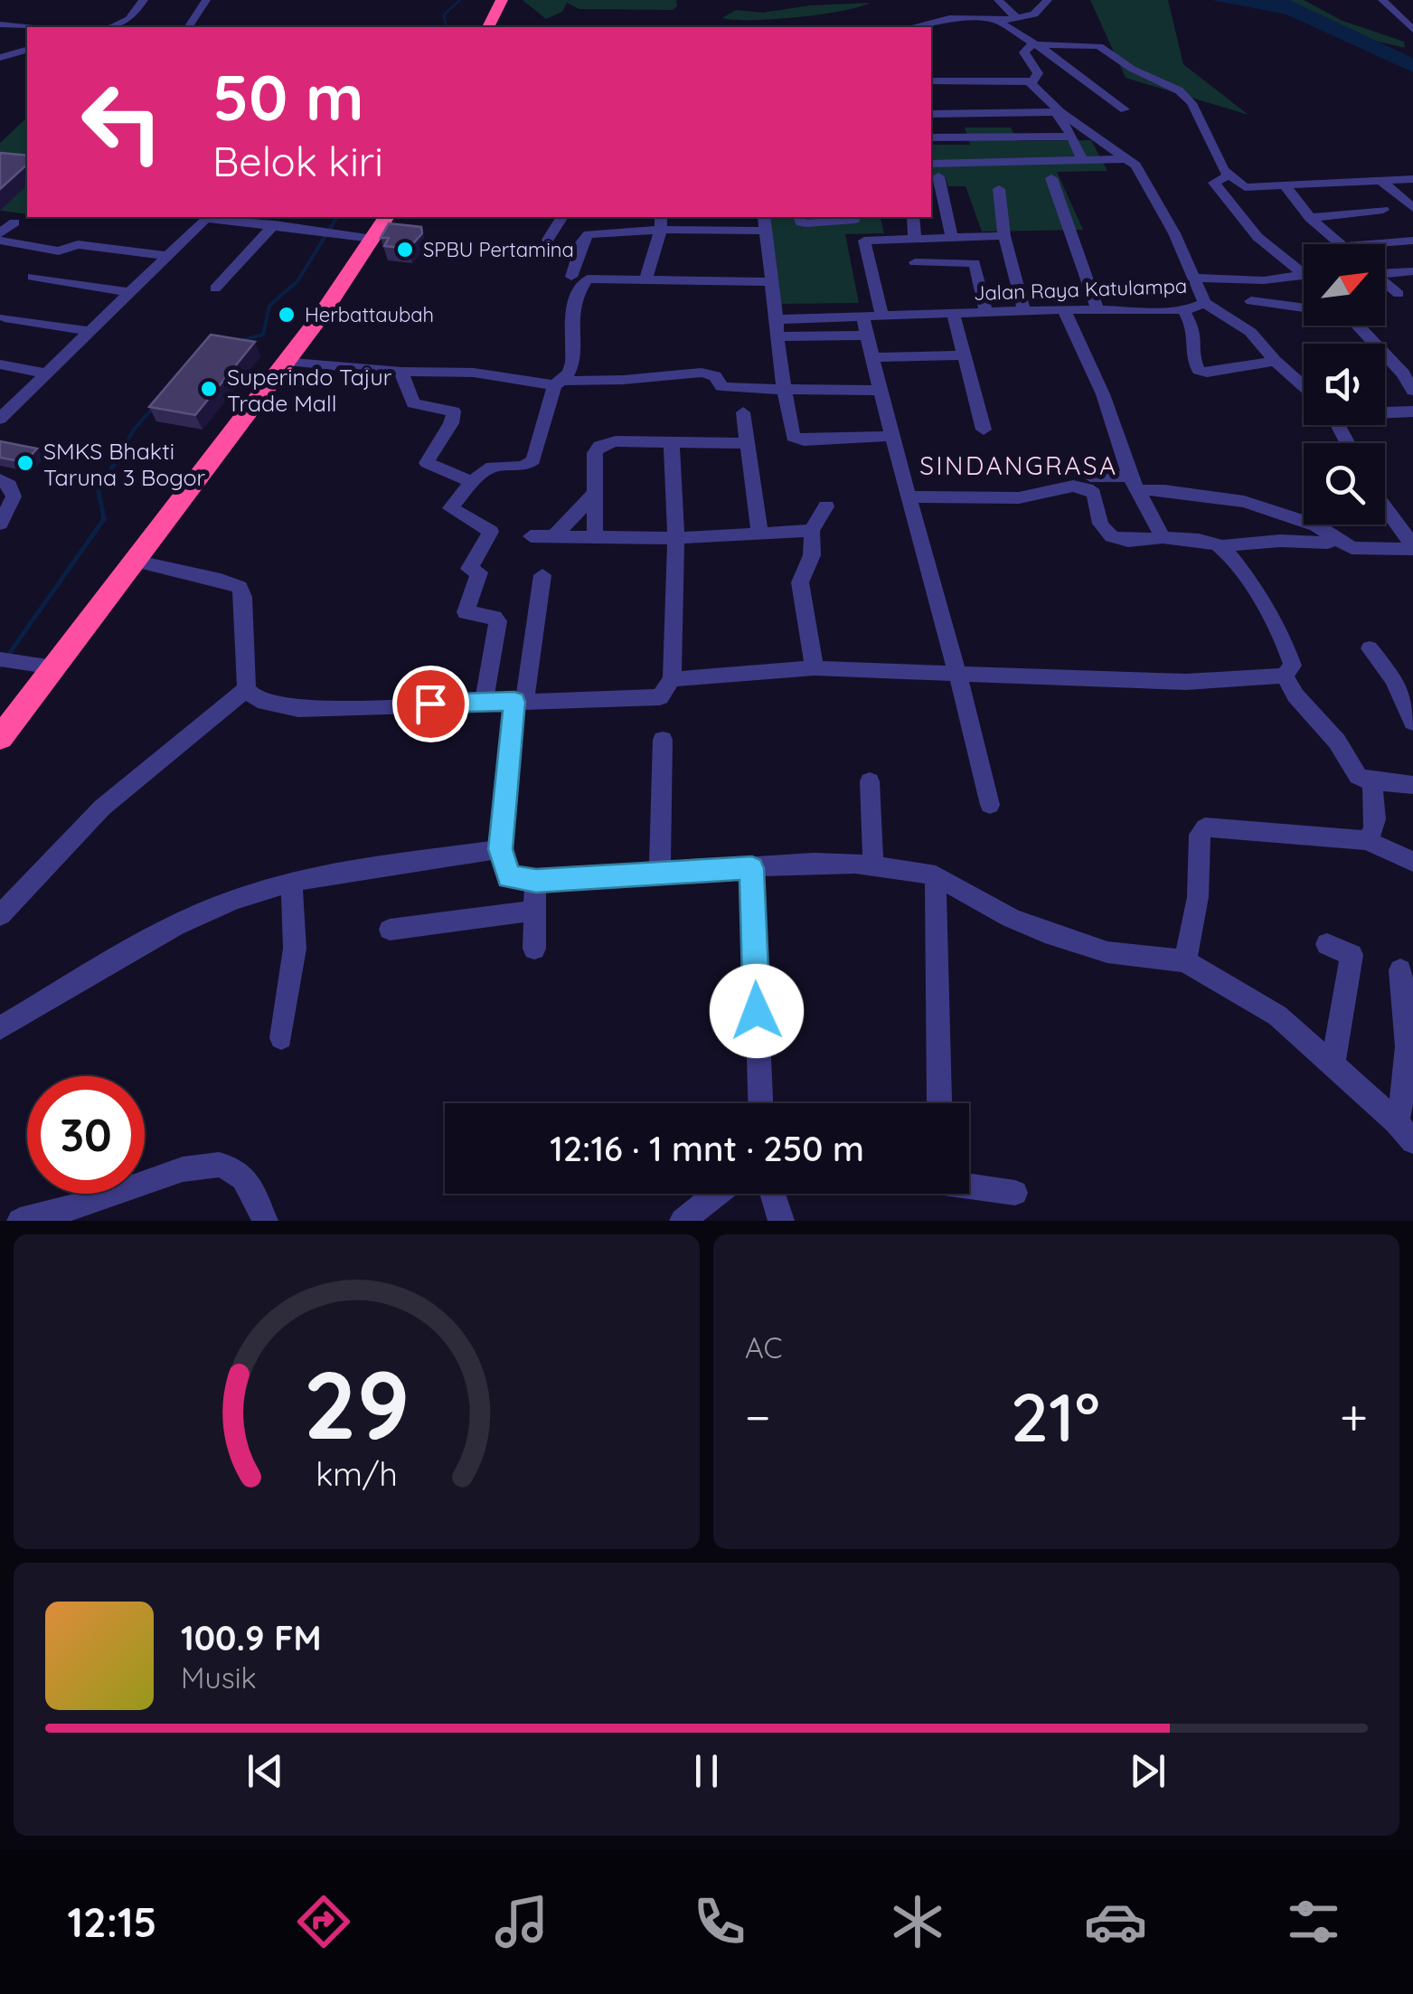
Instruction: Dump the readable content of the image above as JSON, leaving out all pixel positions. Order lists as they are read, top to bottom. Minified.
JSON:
{"streets":{"street":["Jalan Raya Katulampa"]},"districts":["SINDANGRASA"],"places":["SPBU Pertamina","Herbattaubah","Superindo Tajur Trade Mall","SMKS Bhakti Taruna 3 Bogor"],"north":"top right","page":{"turn":["50 m","Belok kiri"],"limit":"30","trip":"12:16 · 1 mnt · 250 m","tile":"AC","heat":["−","21°","+"],"song":["100.9 FM","Musik"],"tabs":"12:15","gauge":["29","km/h"]}}
